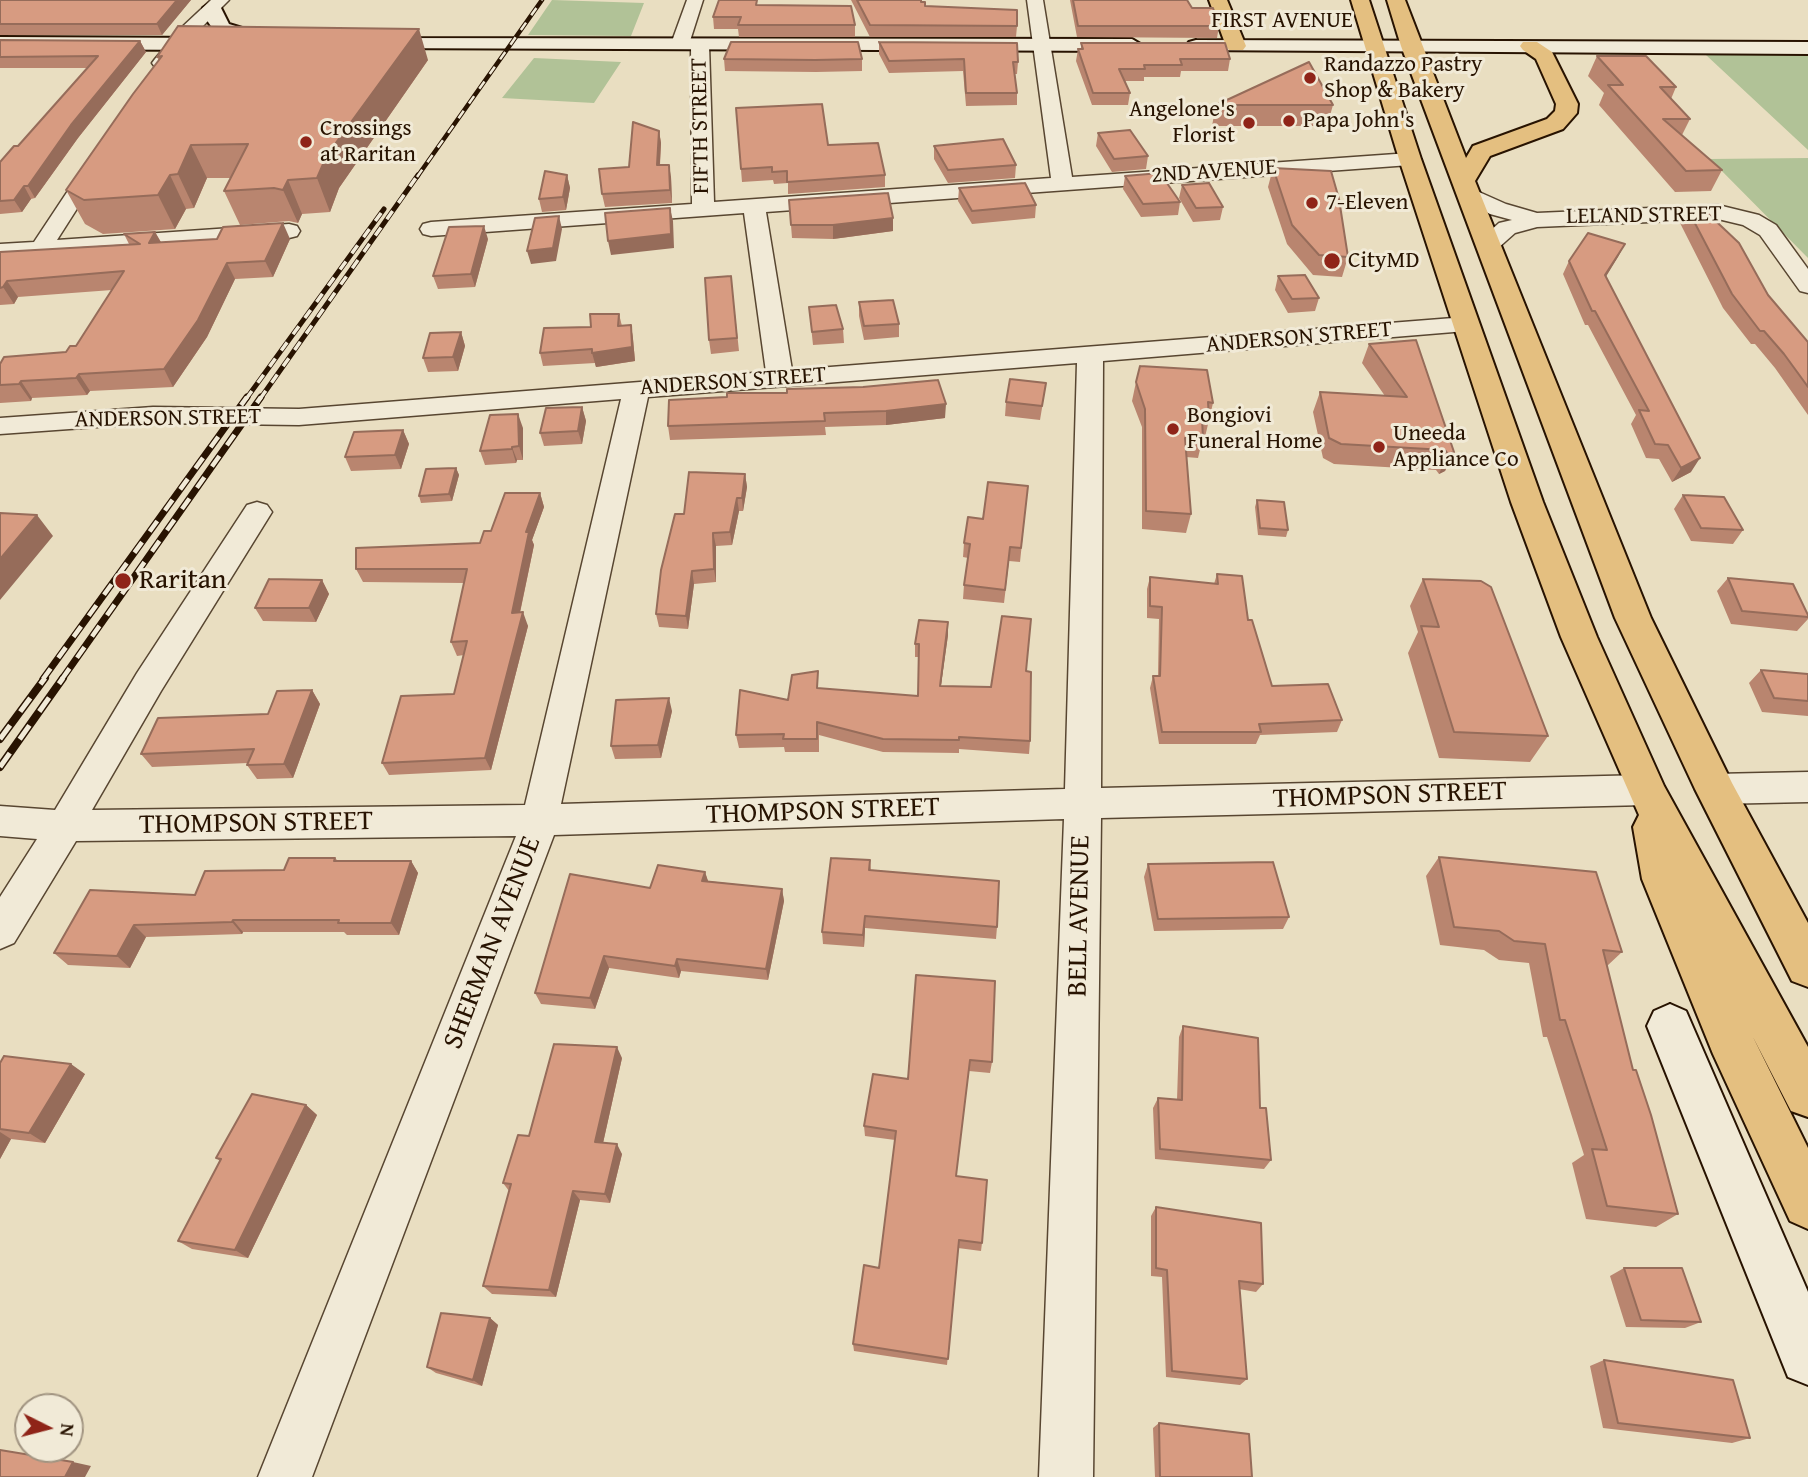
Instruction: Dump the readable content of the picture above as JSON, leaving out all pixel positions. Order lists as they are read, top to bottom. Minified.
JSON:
{"streets":{"street":["FIRST AVENUE","FIFTH STREET","2ND AVENUE","LELAND STREET","ANDERSON STREET","THOMPSON STREET","BELL AVENUE","SHERMAN AVENUE"]},"crossings":[["FIFTH STREET","2ND AVENUE"],["FIFTH STREET","ANDERSON STREET"],["ANDERSON STREET","BELL AVENUE"],["ANDERSON STREET","SHERMAN AVENUE"],["THOMPSON STREET","BELL AVENUE"],["THOMPSON STREET","SHERMAN AVENUE"]],"places":["Randazzo Pastry Shop & Bakery","Papa John's","Angelone's Florist","Crossings at Raritan","7-Eleven","CityMD","Bongiovi Funeral Home","Uneeda Appliance Co","Raritan"],"north":"right"}
